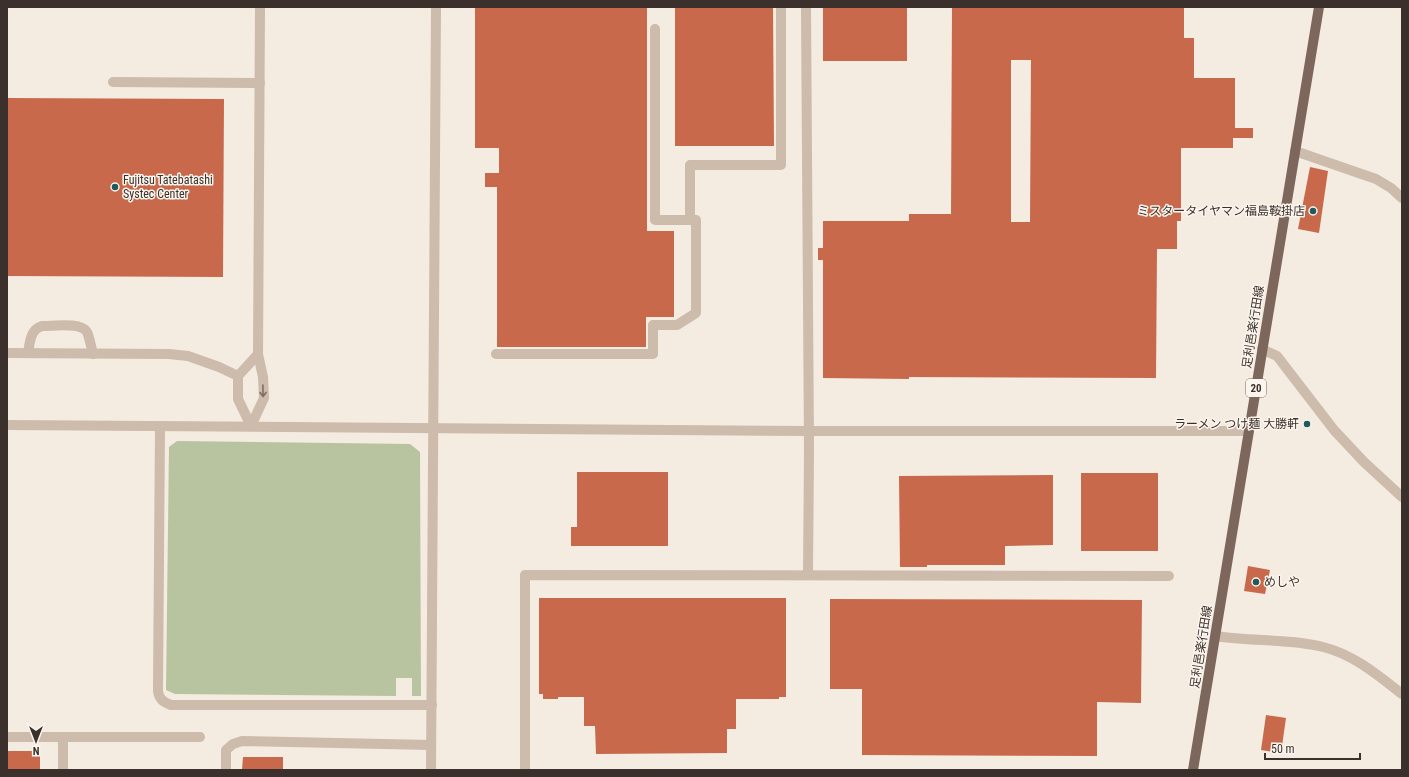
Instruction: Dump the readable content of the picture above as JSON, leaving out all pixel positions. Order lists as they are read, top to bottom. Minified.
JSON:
{"streets":{"main road":["足利邑楽行田線","20"]},"places":["Fujitsu Tatebatashi Systec Center","ミスタータイヤマン福島鞍掛店","ラーメン つけ麺 大勝軒","めしや"],"scale_bar":"50 m","north":"bottom"}
